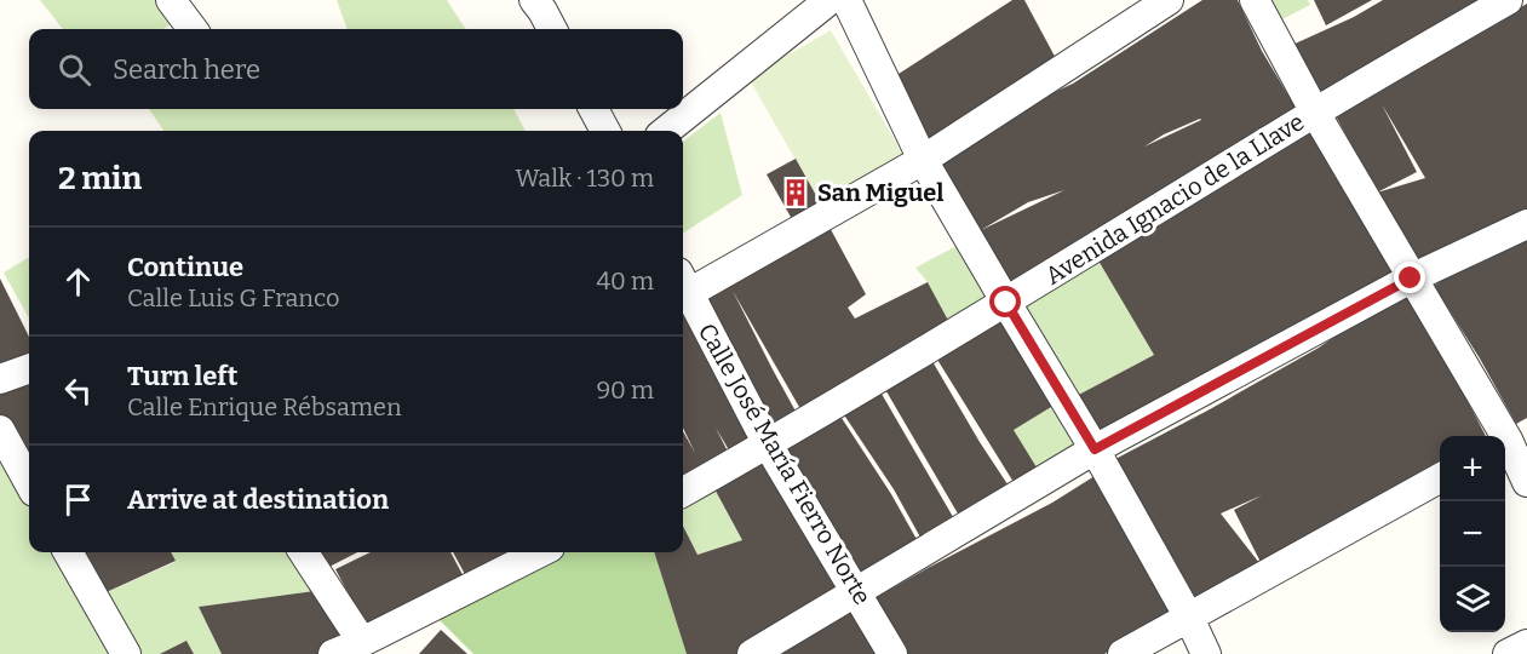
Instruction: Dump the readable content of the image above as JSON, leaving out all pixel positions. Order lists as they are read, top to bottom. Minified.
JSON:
{"streets":{"street":["Avenida Ignacio de la Llave","Calle José María Fierro Norte"]},"crossings":[["Avenida Ignacio de la Llave","Calle José María Fierro Norte"]],"places":{"building":["San Miguel"]},"page":{"search":"Search here","heading":["2 min","Walk · 130 m"],"list":[["Continue","Calle Luis G Franco","40 m"],["Turn left","Calle Enrique Rébsamen","90 m"],"Arrive at destination"],"map_buttons":["+","−"]}}
